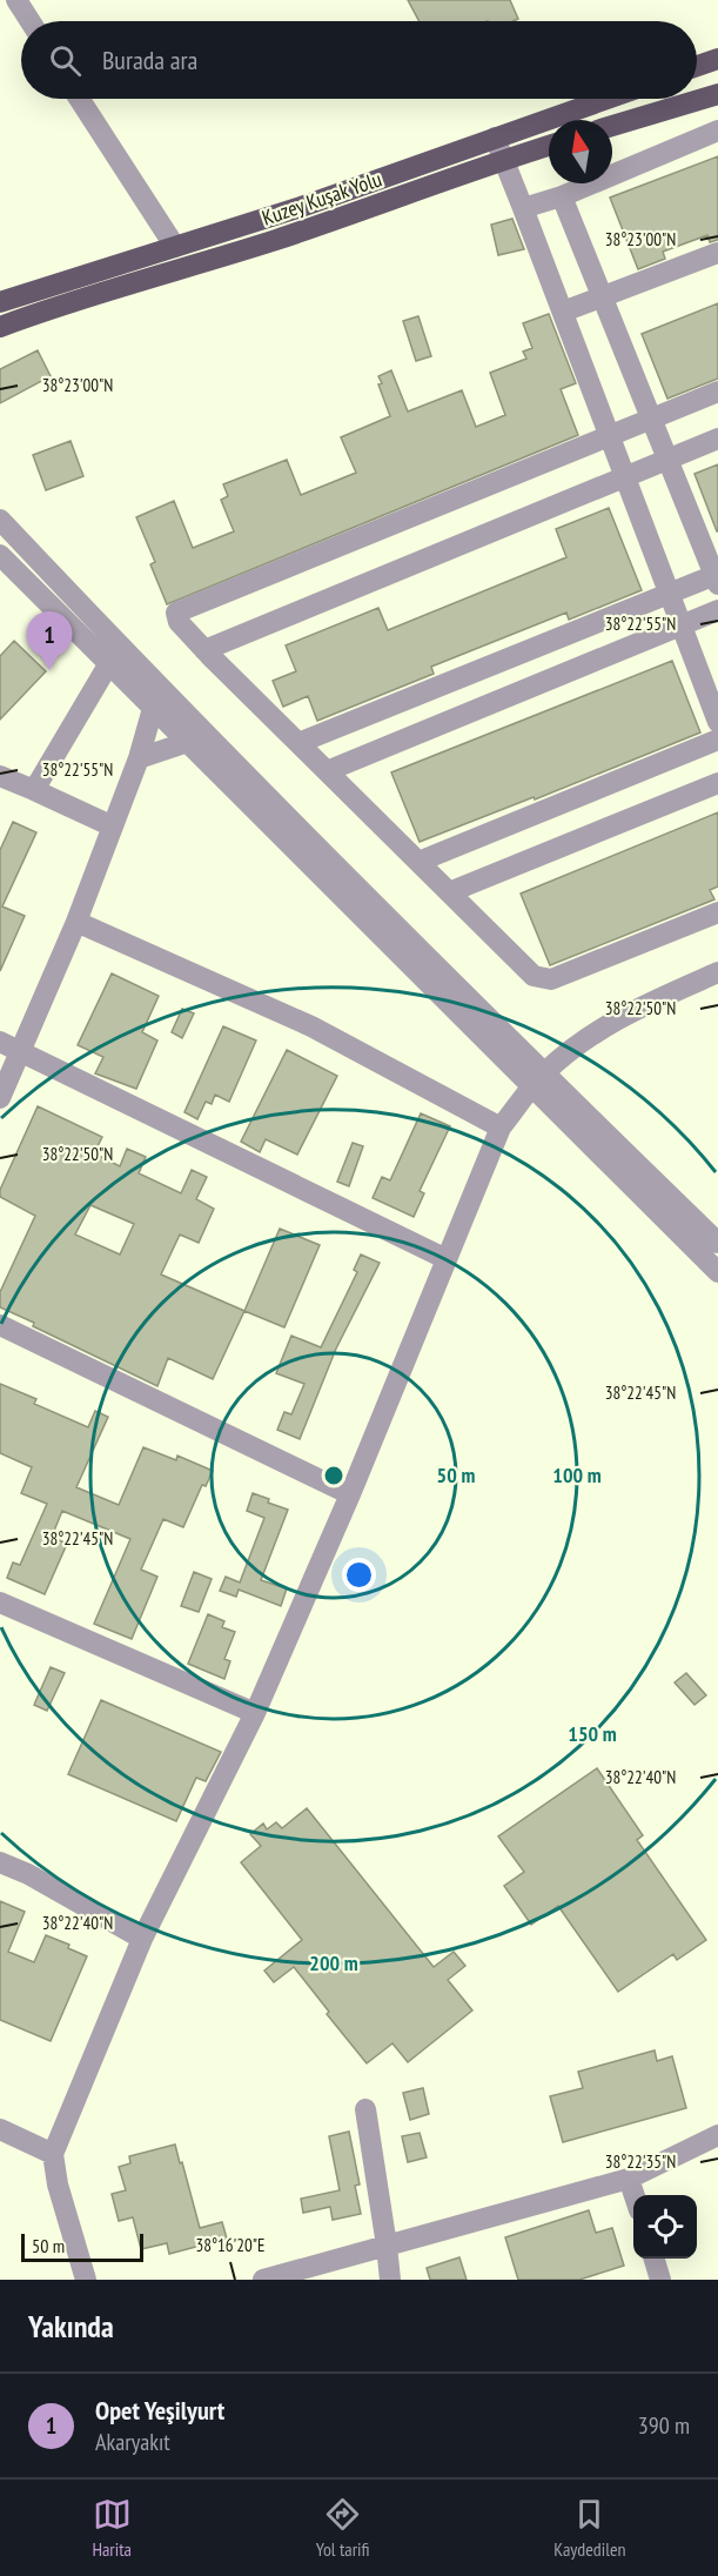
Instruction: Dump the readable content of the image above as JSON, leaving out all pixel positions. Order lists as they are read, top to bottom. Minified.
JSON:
{"streets":{"main road":["Kuzey Kuşak Yolu"]},"scale_bar":"50 m","north":"top","page":{"search":"Burada ara","pins":"1","scale":"50 m","heading":"Yakında","list":[{"mark":"1","name":"Opet Yeşilyurt","note":"Akaryakıt","value":"390 m"}],"nav":["Harita","Yol tarifi","Kaydedilen"]},"coordinates":["38°23'00\"N","38°22'55\"N","38°22'50\"N","38°22'45\"N","38°22'40\"N","38°22'35\"N","38°16'20\"E"],"rings":["50 m","100 m","150 m","200 m"]}
